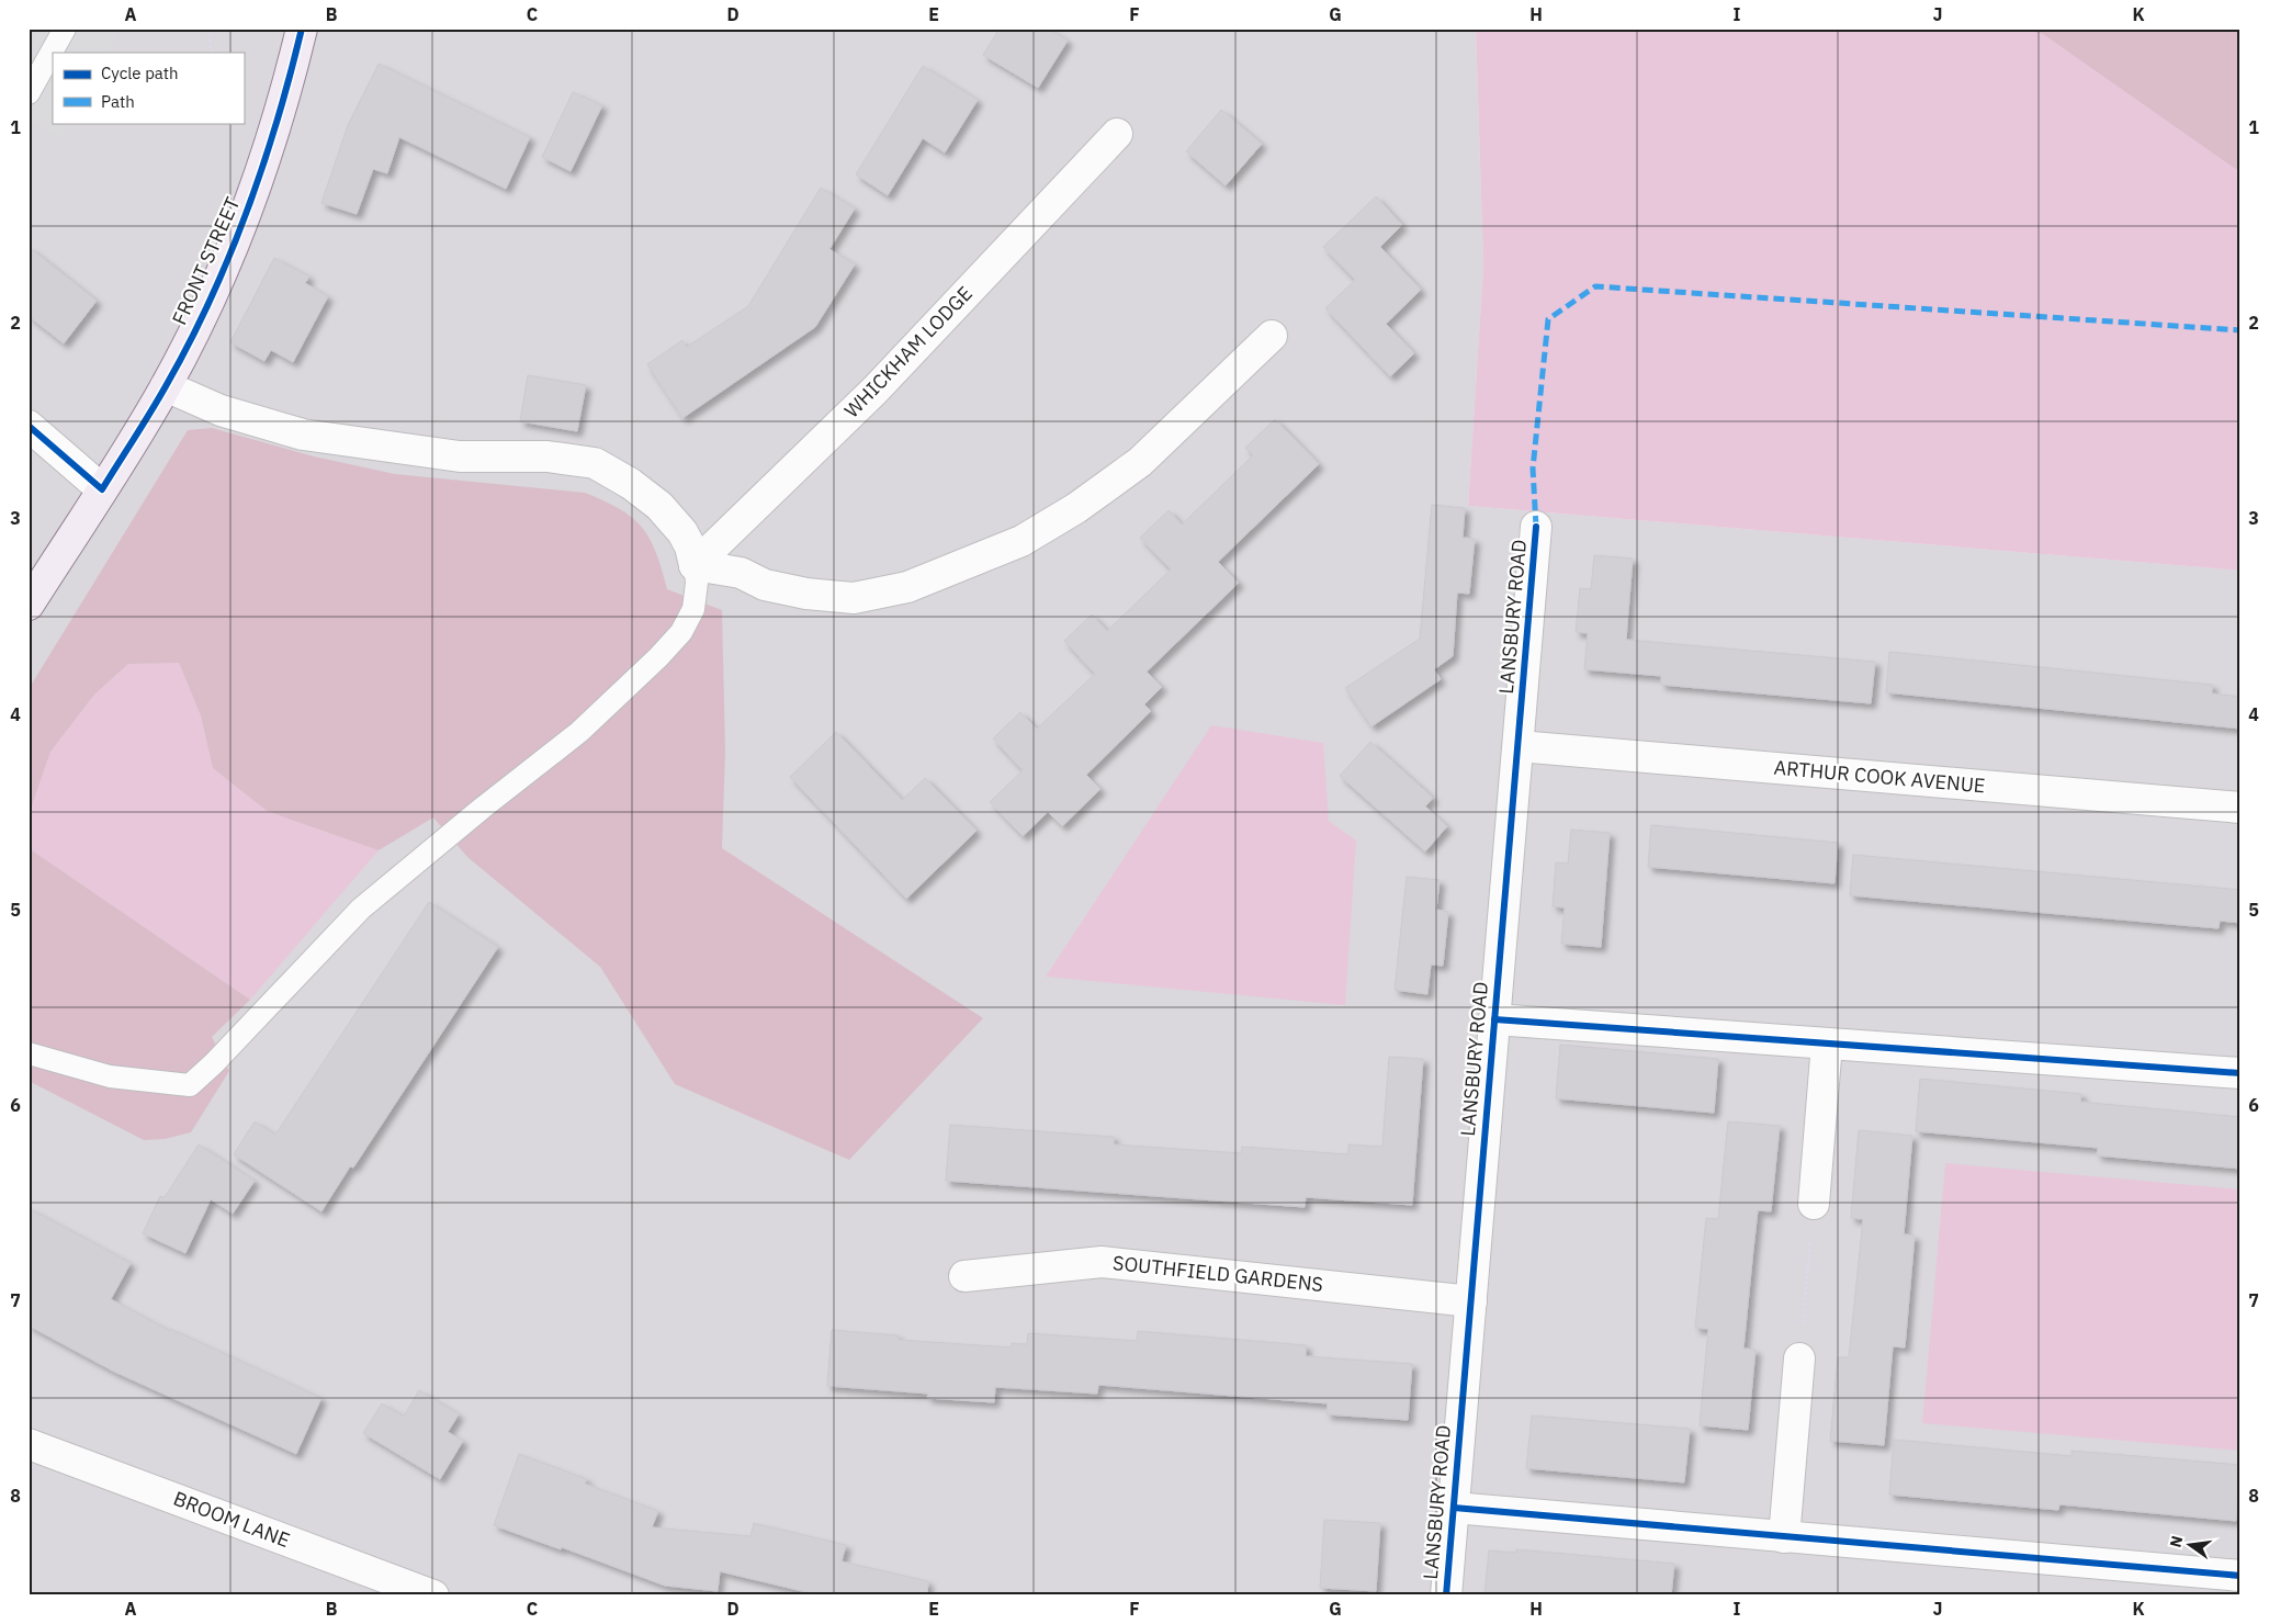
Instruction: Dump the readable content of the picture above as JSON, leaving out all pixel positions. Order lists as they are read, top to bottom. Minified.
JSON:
{"streets":{"main road":["FRONT STREET"],"street":["WHICKHAM LODGE","LANSBURY ROAD","ARTHUR COOK AVENUE","SOUTHFIELD GARDENS","BROOM LANE"]},"crossings":[["LANSBURY ROAD","ARTHUR COOK AVENUE"],["LANSBURY ROAD","SOUTHFIELD GARDENS"]],"legend":["Cycle path","Path"],"north":"left","grid":{"columns":["A","B","C","D","E","F","G","H","I","J","K"],"rows":["1","2","3","4","5","6","7","8"]}}
